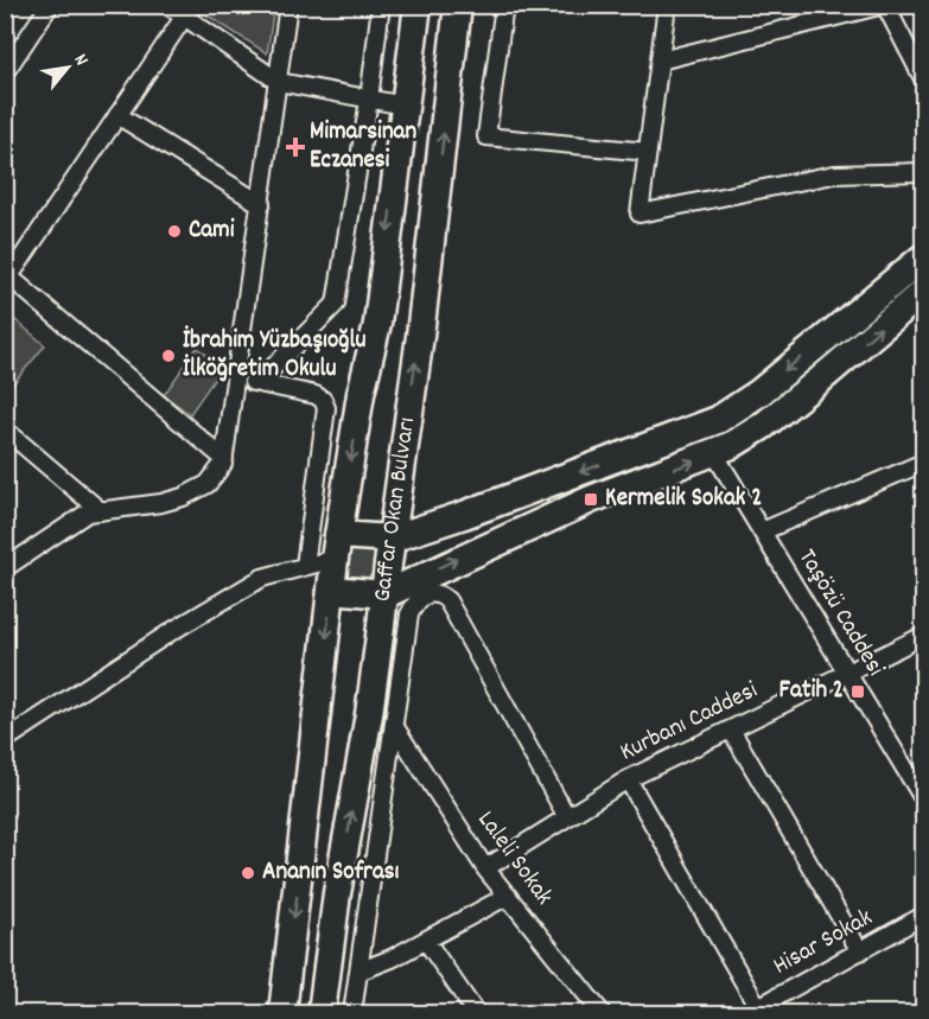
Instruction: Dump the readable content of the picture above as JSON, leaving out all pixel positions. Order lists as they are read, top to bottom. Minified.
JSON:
{"streets":{"highway":["Gaffar Okan Bulvarı"],"street":["Taşözü Caddesi","Kurbanı Caddesi","Laleli Sokak","Hisar Sokak"]},"crossings":[["Taşözü Caddesi","Kurbanı Caddesi"],["Kurbanı Caddesi","Laleli Sokak"]],"places":{"health":["Mimarsinan Eczanesi"],"other":["Cami","İbrahim Yüzbaşıoğlu İlköğretim Okulu","Ananın Sofrası"],"transit":["Kermelik Sokak 2","Fatih 2"]},"north":"top right"}
